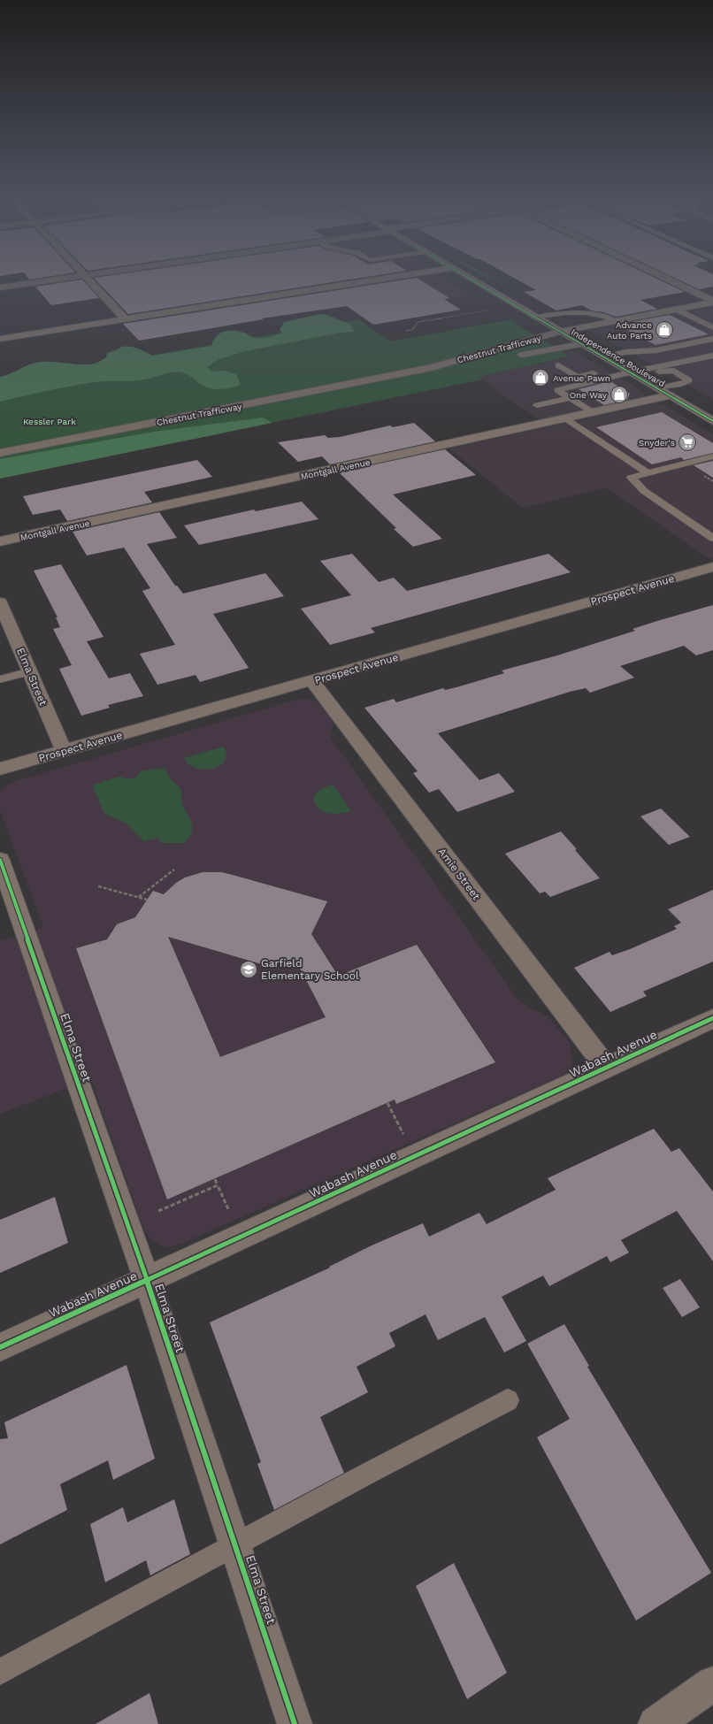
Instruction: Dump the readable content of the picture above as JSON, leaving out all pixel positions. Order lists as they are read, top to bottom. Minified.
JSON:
{"streets":{"main road":["Independence Boulevard"],"street":["Chestnut Trafficway","Montgall Avenue","Prospect Avenue","Elma Street","Amie Street","Wabash Avenue"]},"crossings":[["Chestnut Trafficway","Independence Boulevard"],["Independence Boulevard","Montgall Avenue"],["Prospect Avenue","Elma Street"],["Prospect Avenue","Amie Street"],["Elma Street","Wabash Avenue"],["Amie Street","Wabash Avenue"]],"parks":["Kessler Park"],"places":{"shop":["Advance Auto Parts","Avenue Pawn","One Way"],"supermarket":["Snyder's"],"school or university":["Garfield Elementary School"]}}
